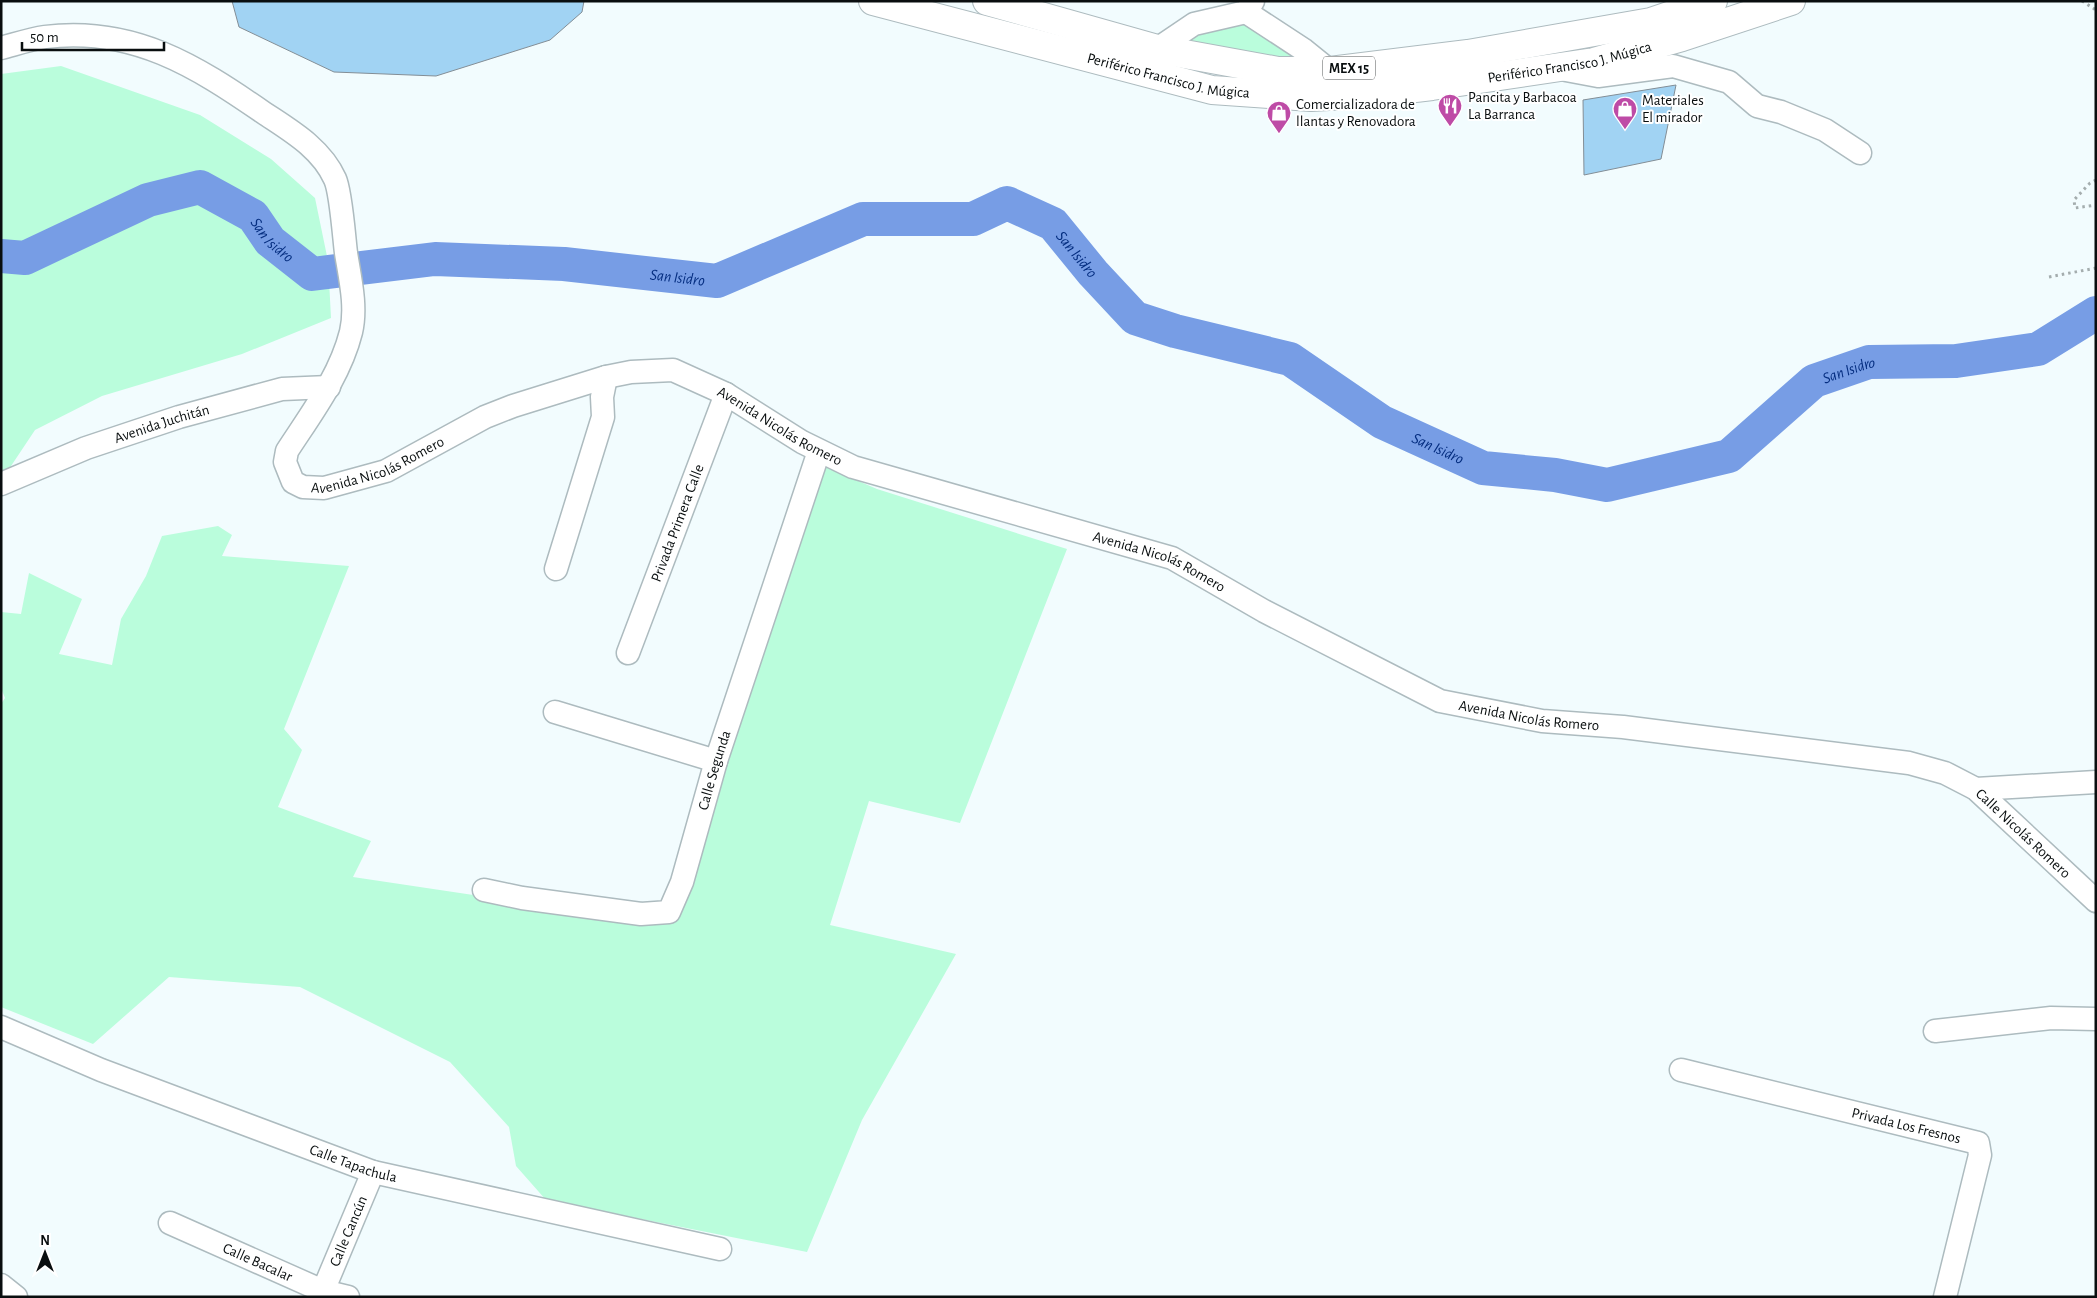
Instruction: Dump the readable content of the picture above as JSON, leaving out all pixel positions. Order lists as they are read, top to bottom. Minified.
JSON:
{"streets":{"main road":["Periférico Francisco J. Múgica","MEX 15"],"street":["Avenida Juchitán","Avenida Nicolás Romero","Privada Primera Calle","Calle Segunda","Calle Nicolás Romero","Privada Los Fresnos","Calle Tapachula","Calle Cancún","Calle Bacalar"]},"crossings":[["Avenida Juchitán","Avenida Nicolás Romero"],["Avenida Nicolás Romero","Privada Primera Calle"],["Avenida Nicolás Romero","Calle Segunda"],["Avenida Nicolás Romero","Calle Nicolás Romero"],["Calle Tapachula","Calle Cancún"],["Calle Cancún","Calle Bacalar"]],"water":["San Isidro"],"places":{"restaurant":["Pancita y Barbacoa La Barranca"],"shop":["Materiales El mirador","Comercializadora de llantas y Renovadora"]},"scale_bar":"50 m","north":"top"}
